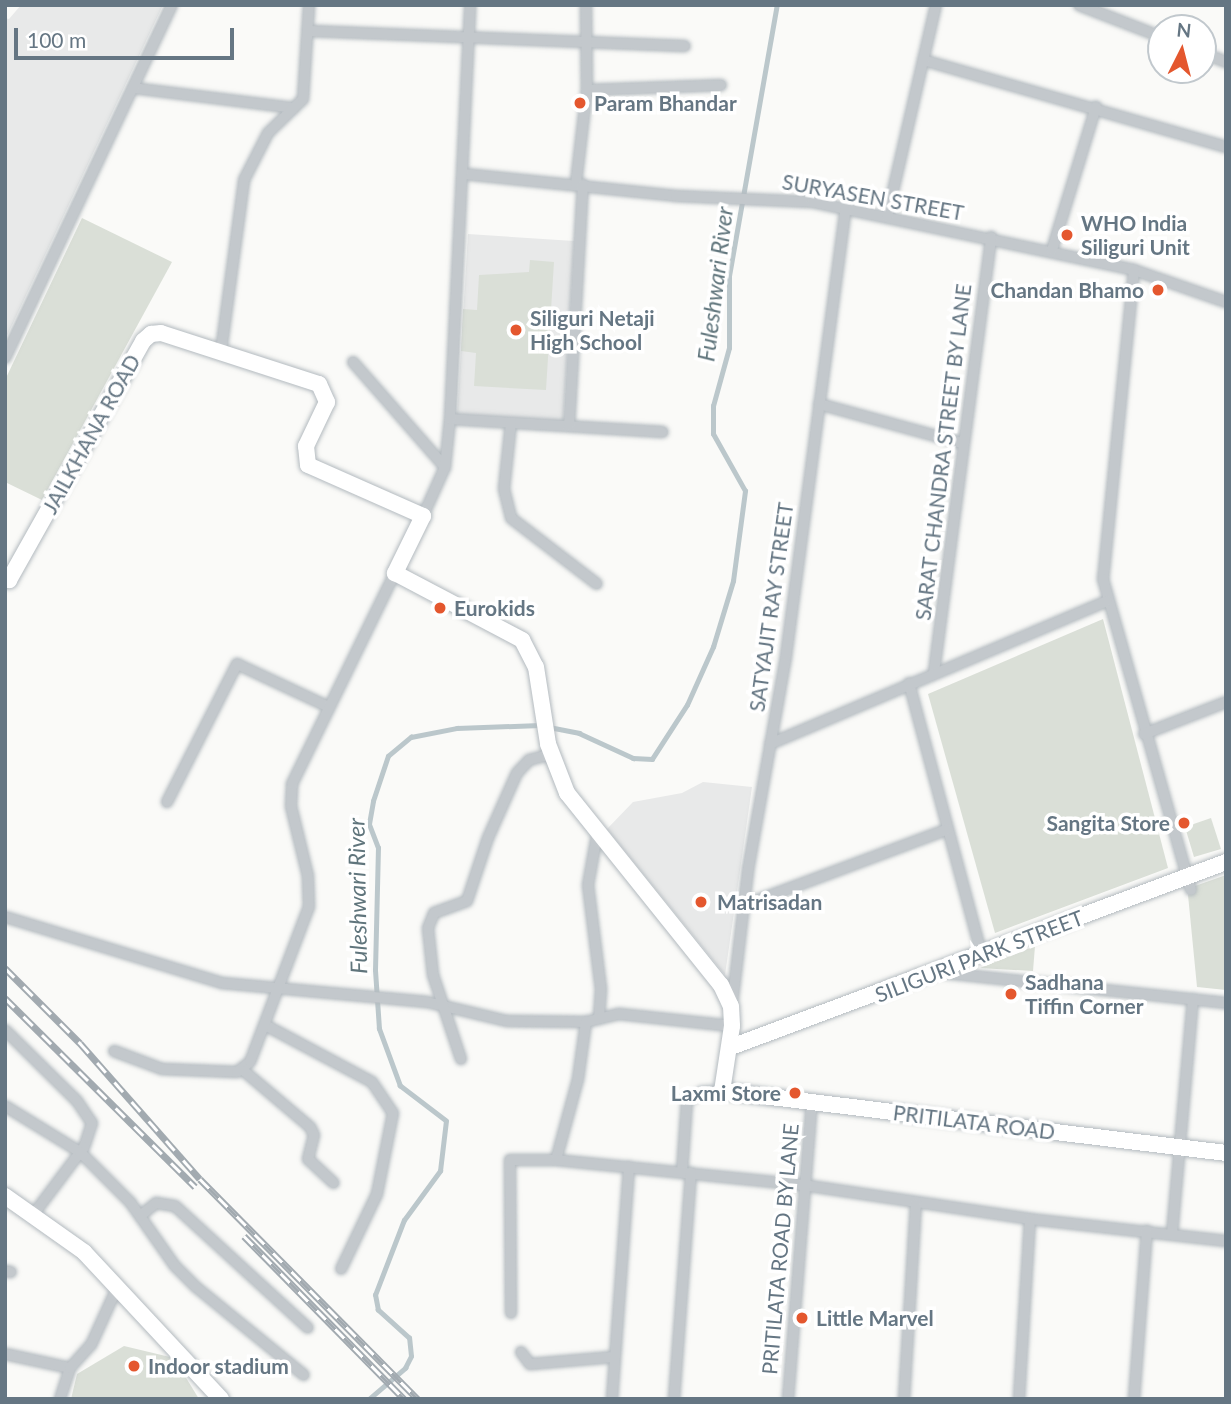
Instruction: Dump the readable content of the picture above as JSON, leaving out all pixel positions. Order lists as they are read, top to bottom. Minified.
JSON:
{"streets":{"street":["SURYASEN STREET","JAILKHANA ROAD","SARAT CHANDRA STREET BY LANE","SATYAJIT RAY STREET","SILIGURI PARK STREET","PRITILATA ROAD","PRITILATA ROAD BY LANE"]},"crossings":[["SURYASEN STREET","SARAT CHANDRA STREET BY LANE"],["SURYASEN STREET","SATYAJIT RAY STREET"],["PRITILATA ROAD","PRITILATA ROAD BY LANE"]],"water":["Fuleshwari River"],"places":["Param Bhandar","WHO India Siliguri Unit","Chandan Bhamo","Siliguri Netaji High School","Eurokids","Sangita Store","Matrisadan","Sadhana Tiffin Corner","Laxmi Store","Little Marvel","Indoor stadium"],"scale_bar":"100 m","north":"top"}
